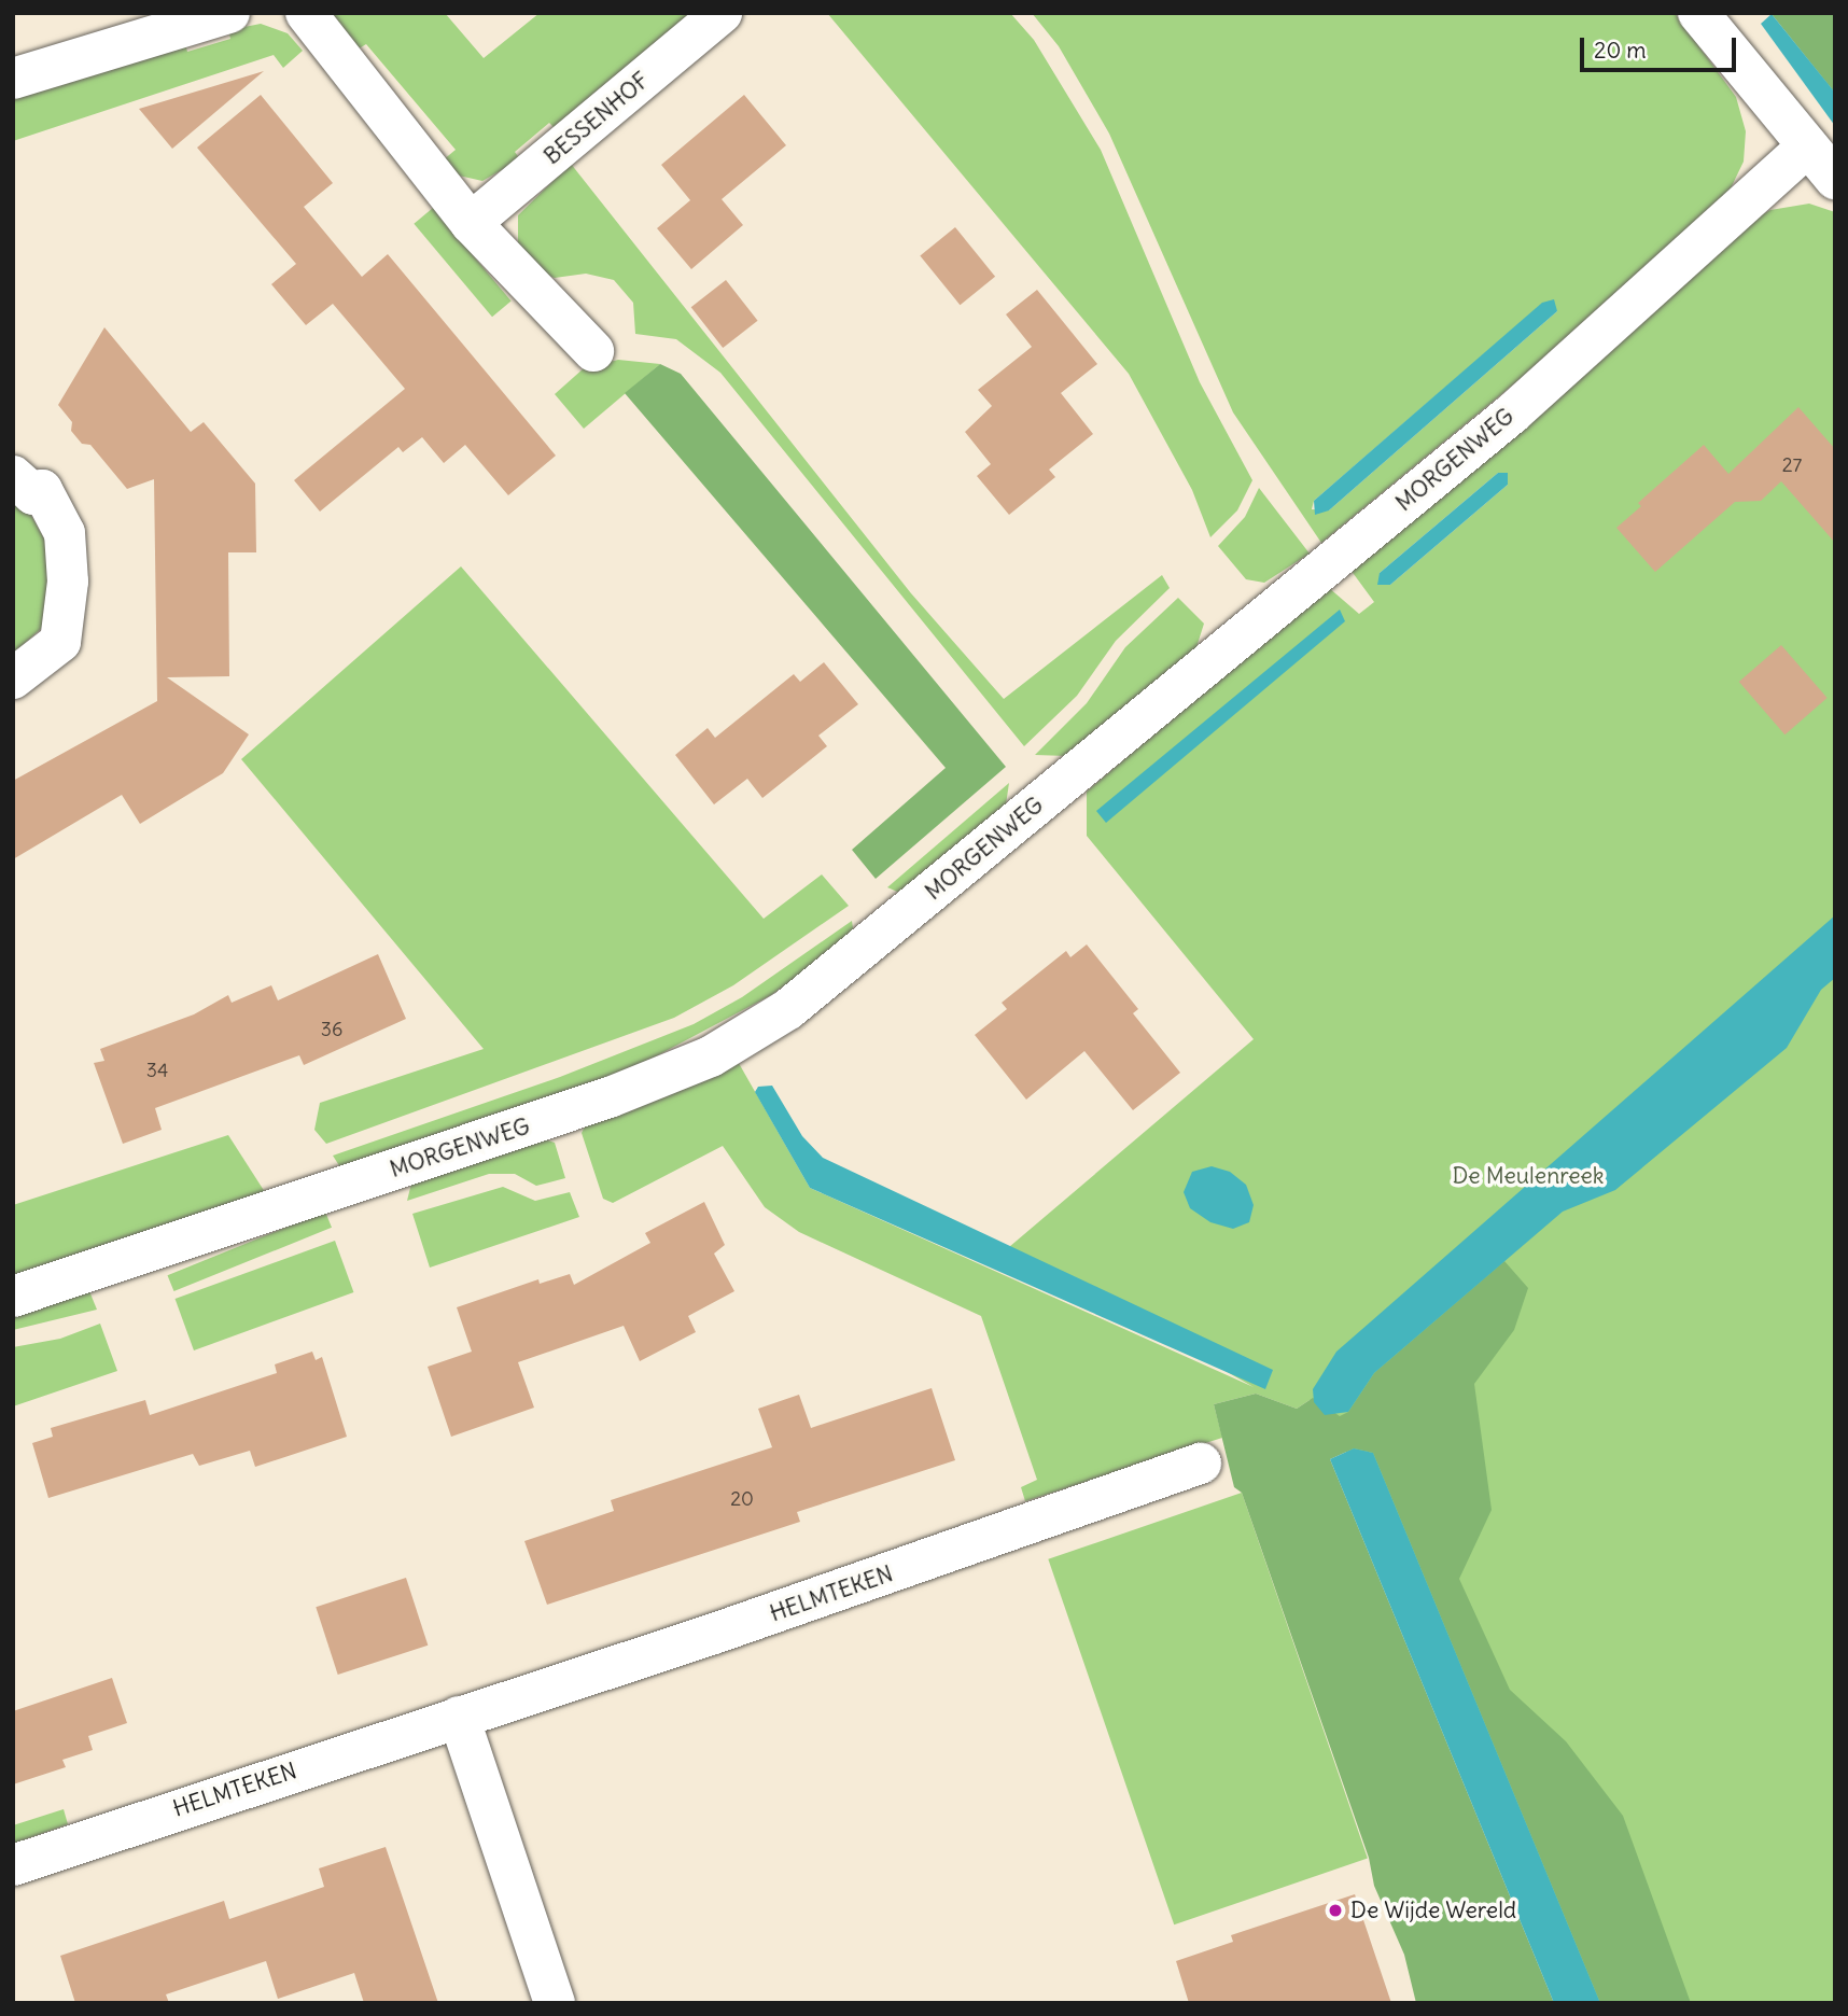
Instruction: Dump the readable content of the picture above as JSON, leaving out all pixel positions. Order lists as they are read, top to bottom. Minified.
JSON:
{"streets":{"street":["BESSENHOF","MORGENWEG","HELMTEKEN"]},"parks":["De Meulenreek"],"places":["De Wijde Wereld"],"house_numbers":["27","36","34","20"],"scale_bar":"20 m"}
